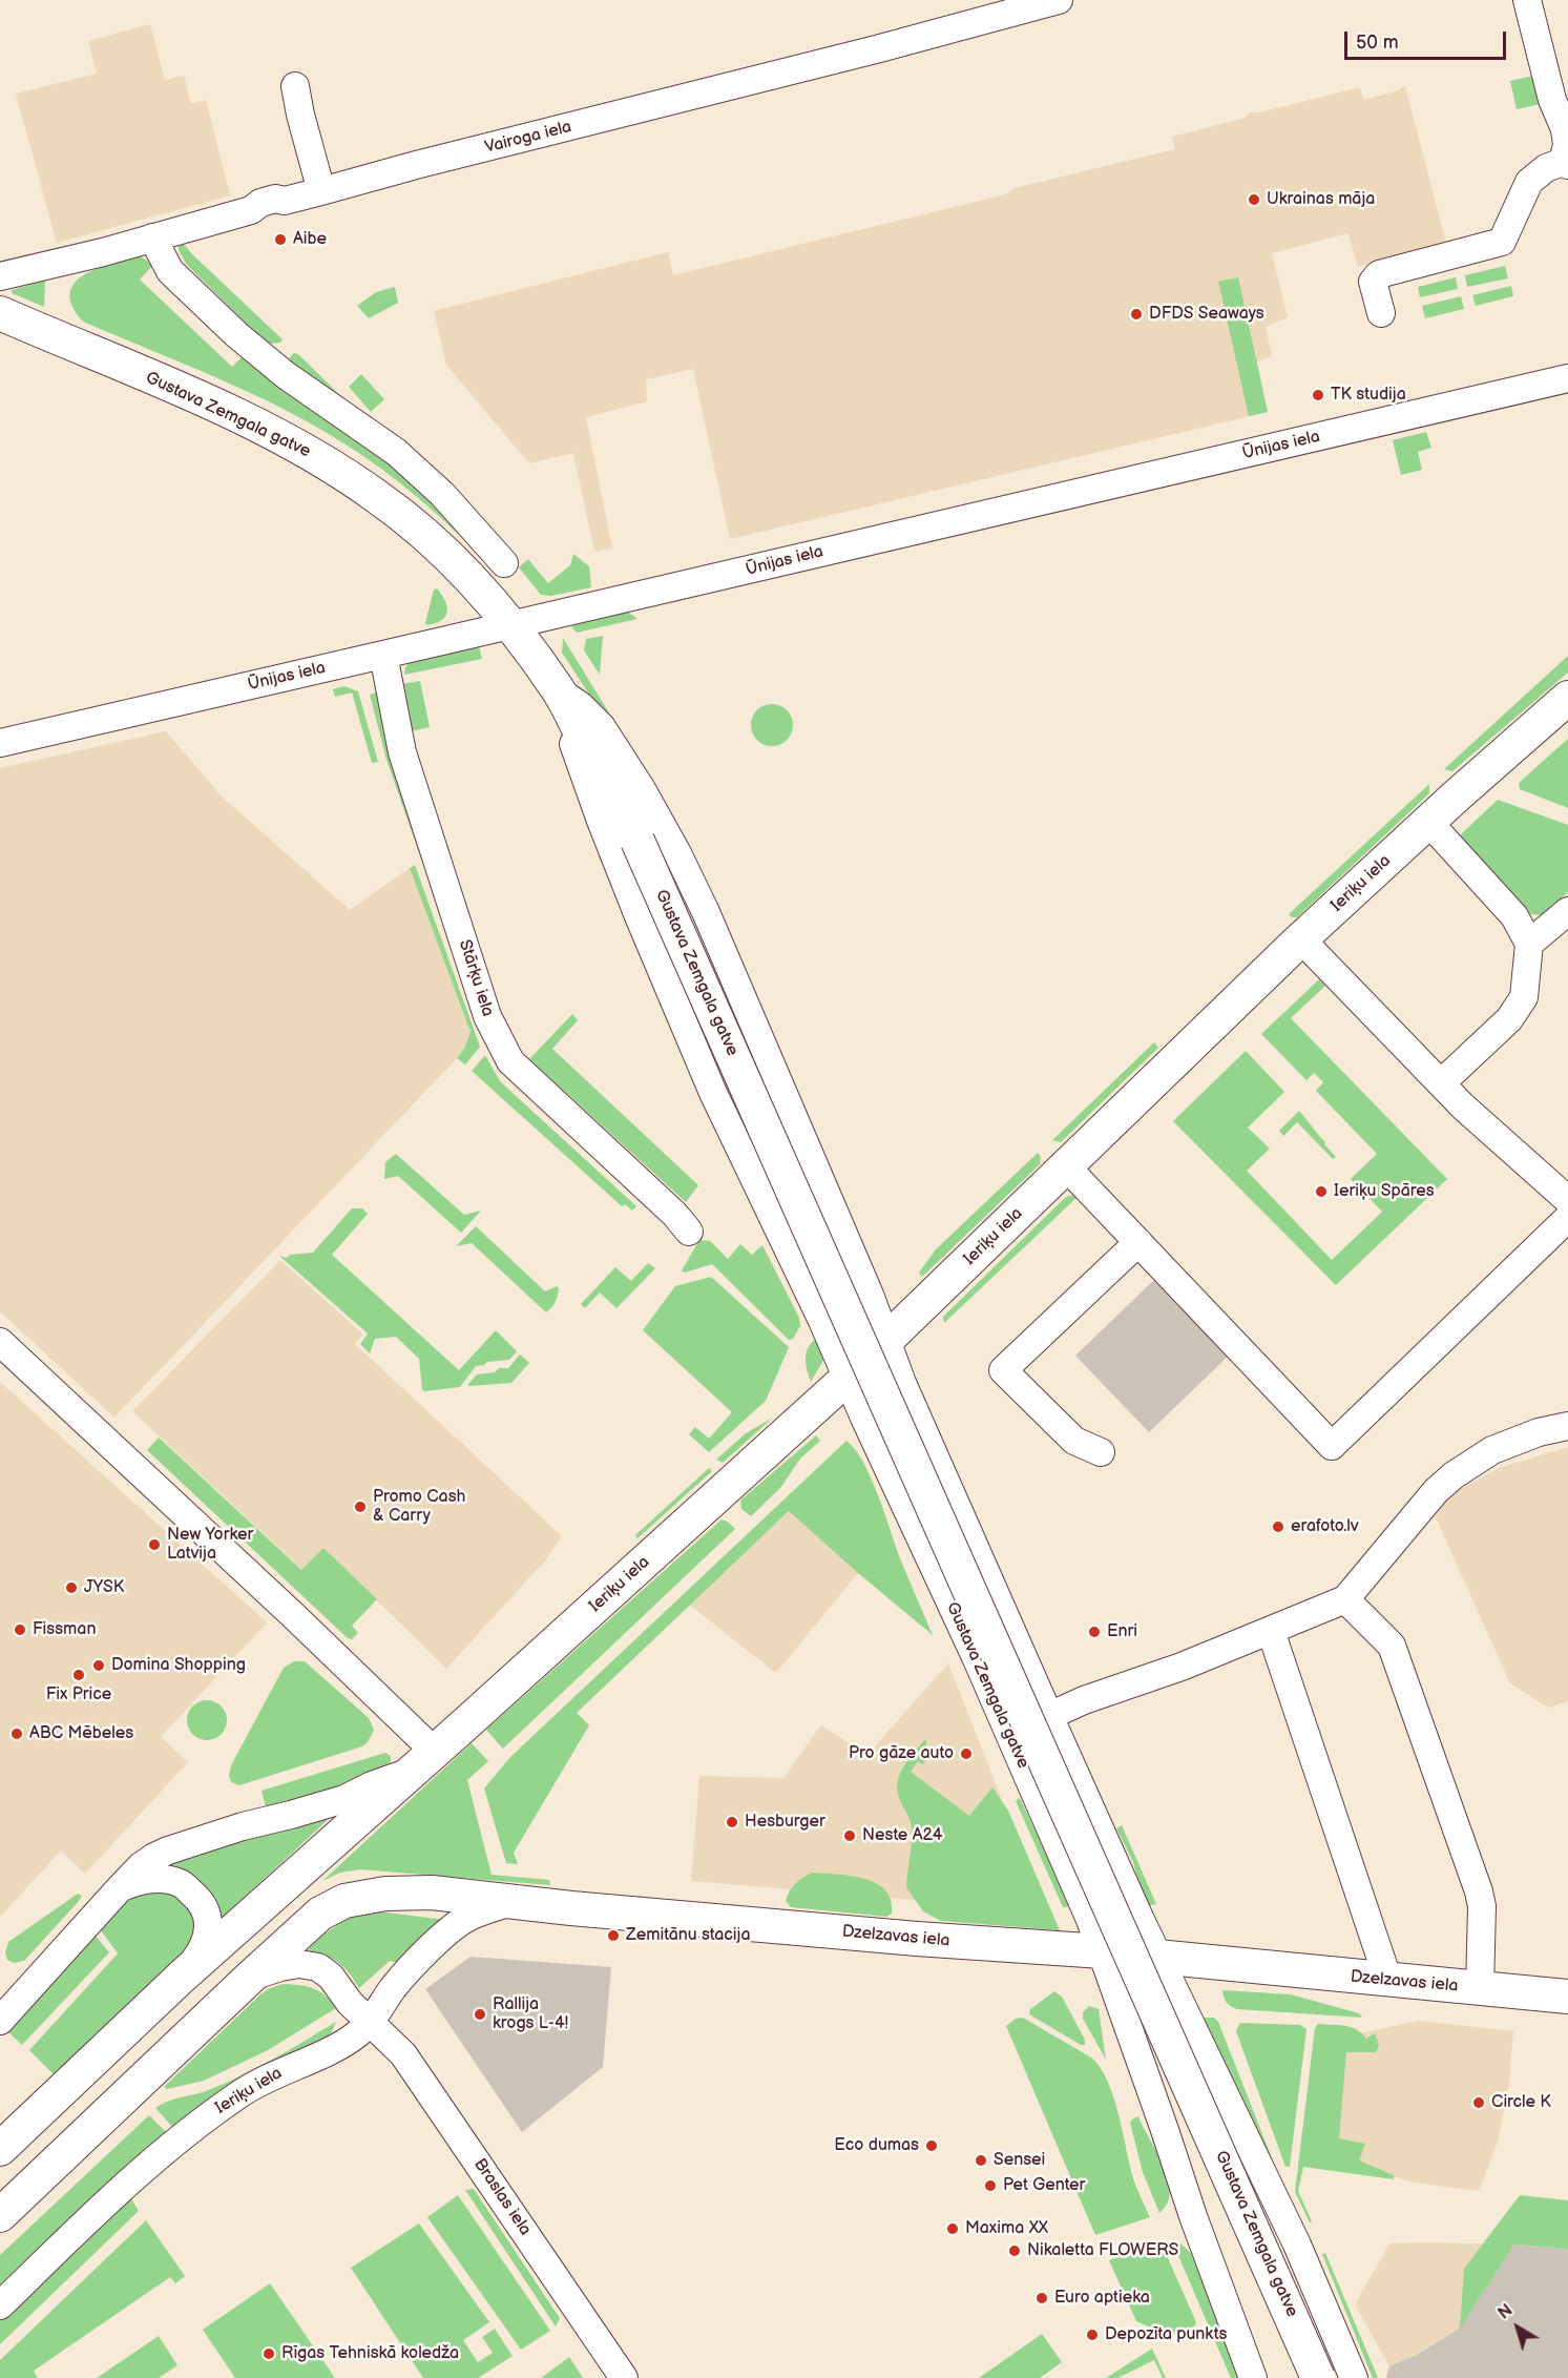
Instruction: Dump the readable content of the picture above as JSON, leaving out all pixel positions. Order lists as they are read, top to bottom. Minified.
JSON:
{"streets":{"main road":["Gustava Zemgala gatve","Ieriķu iela","Dzelzavas iela"],"street":["Vairoga iela","Ūnijas iela","Stārķu iela","Braslas iela"]},"crossings":[["Gustava Zemgala gatve","Ūnijas iela"],["Gustava Zemgala gatve","Ieriķu iela"],["Gustava Zemgala gatve","Dzelzavas iela"],["Ūnijas iela","Stārķu iela"],["Ieriķu iela","Dzelzavas iela"],["Ieriķu iela","Braslas iela"],["Dzelzavas iela","Braslas iela"]],"places":["Ukrainas māja","Aibe","DFDS Seaways","TK studija","Ieriķu Spāres","Promo Cash & Carry","erafoto.lv","New Yorker Latvija","JYSK","Fissman","Enri","Domina Shopping","Fix Price","ABC Mēbeles","Pro gāze auto","Hesburger","Neste A24","Zemitānu stacija","Rallija krogs L-4!","Circle K","Eco dumas","Sensei","Pet Genter","Maxima XX","Nikaletta FLOWERS","Euro aptieka","Depozīta punkts","Rīgas Tehniskā koledža"],"scale_bar":"50 m","north":"top left"}
